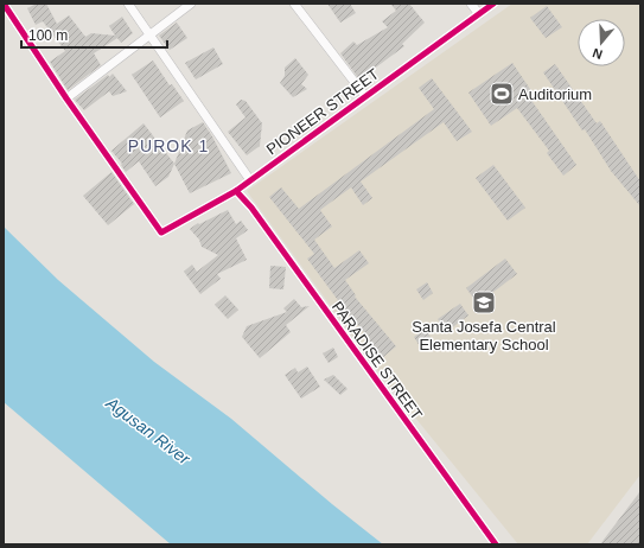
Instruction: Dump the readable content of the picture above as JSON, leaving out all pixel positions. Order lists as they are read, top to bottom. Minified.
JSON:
{"streets":{"street":["PIONEER STREET","PARADISE STREET"]},"crossings":[["PIONEER STREET","PARADISE STREET"]],"districts":["PUROK 1"],"water":["Agusan River"],"places":{"sports":["Auditorium"],"school or university":["Santa Josefa Central Elementary School"]},"scale_bar":"100 m","north":"bottom"}
